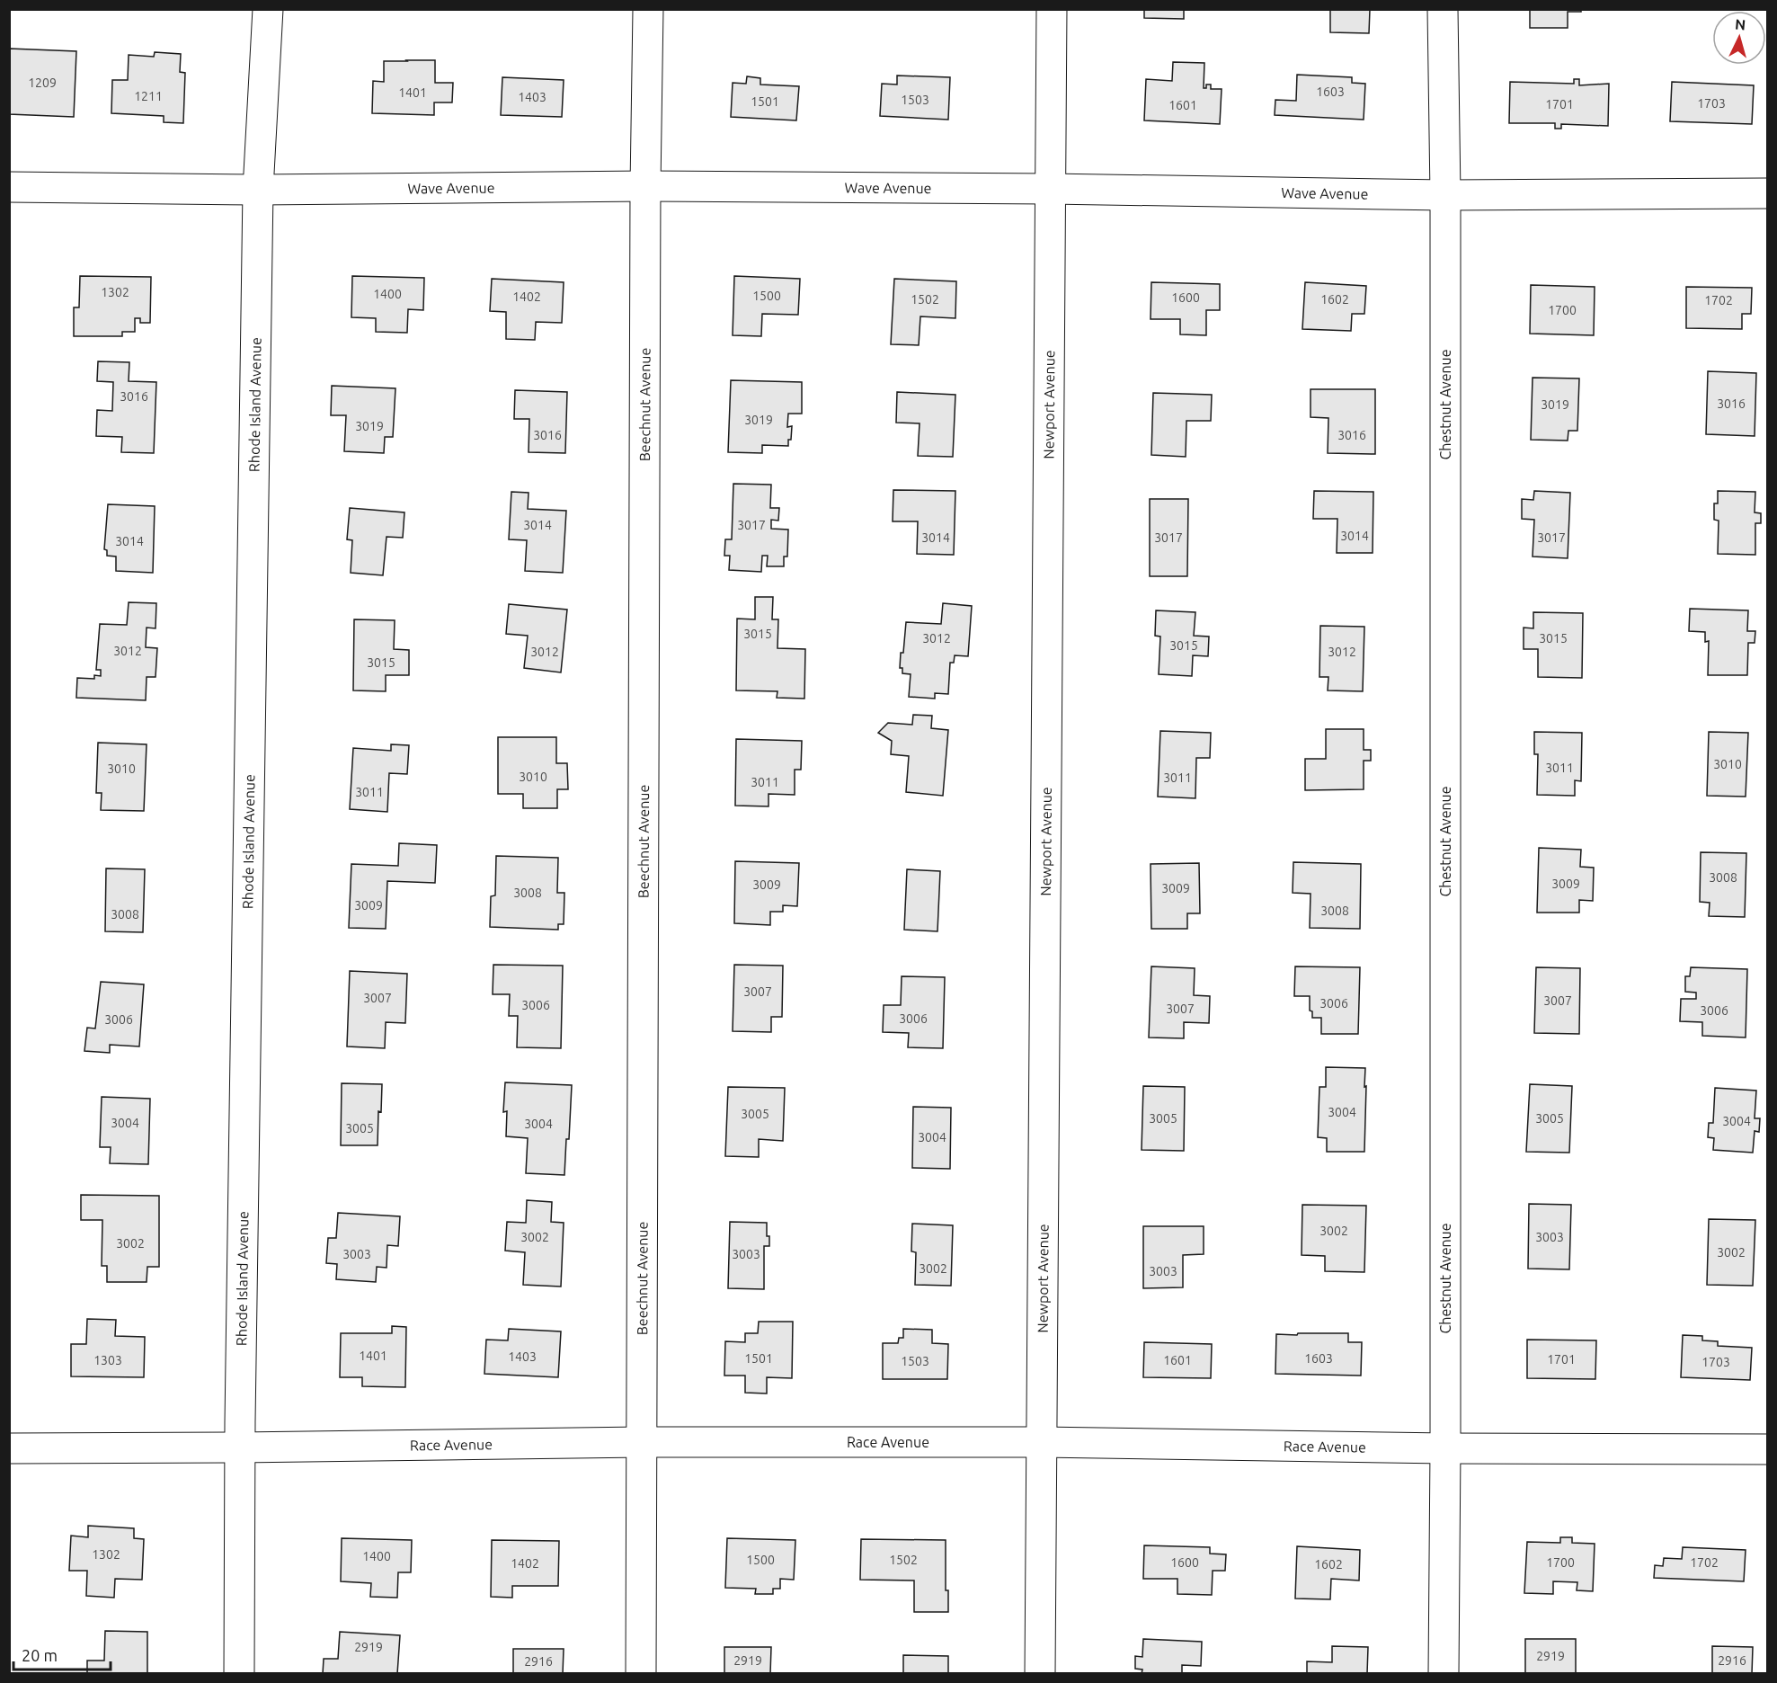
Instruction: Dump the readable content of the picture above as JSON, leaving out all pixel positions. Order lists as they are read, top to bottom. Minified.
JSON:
{"streets":{"street":["Wave Avenue","Rhode Island Avenue","Beechnut Avenue","Newport Avenue","Chestnut Avenue","Race Avenue"]},"crossings":[["Wave Avenue","Rhode Island Avenue"],["Wave Avenue","Beechnut Avenue"],["Wave Avenue","Newport Avenue"],["Wave Avenue","Chestnut Avenue"],["Rhode Island Avenue","Race Avenue"],["Beechnut Avenue","Race Avenue"],["Newport Avenue","Race Avenue"],["Chestnut Avenue","Race Avenue"]],"house_numbers":["1209","1603","1401","1211","1403","1503","1501","1703","1701","1601","1302","1400","1500","1402","1600","1502","1602","1702","1700","3016","3016","3019","3019","3019","3016","3016","3014","3017","3014","3014","3017","3017","3014","3015","3012","3015","3015","3012","3012","3012","3015","3010","3011","3010","3010","3011","3011","3011","3008","3009","3009","3009","3008","3009","3008","3008","3007","3007","3007","3006","3006","3007","3006","3006","3006","3004","3005","3005","3005","3004","3004","3004","3005","3004","3002","3002","3003","3002","3002","3003","3003","3002","3003","1401","1403","1501","1603","1701","1303","1601","1503","1703","1302","1400","1500","1502","1600","1700","1702","1402","1602","2919","2919","2919","2916","2916"],"scale_bar":"20 m","north":"top"}
